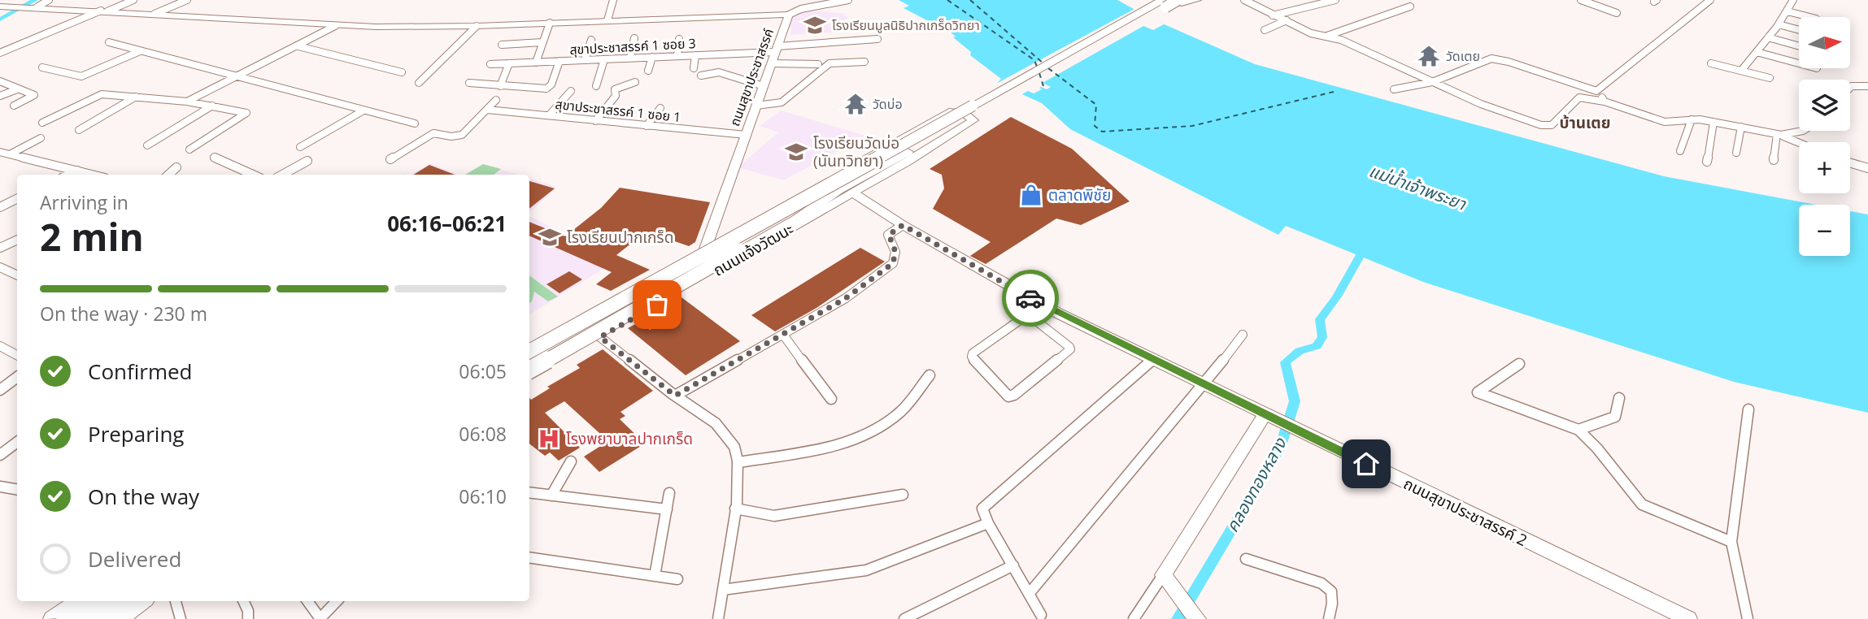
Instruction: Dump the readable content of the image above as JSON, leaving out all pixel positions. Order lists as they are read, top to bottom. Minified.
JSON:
{"streets":{"main road":["ถนนแจ้งวัฒนะ"],"street":["สุขาประชาสรรค์ 1 ซอย 3","ถนนสุขาประชาสรรค์","สุขาประชาสรรค์ 1 ซอย 1","ถนนสุขาประชาสรรค์ 2"]},"crossings":[["สุขาประชาสรรค์ 1 ซอย 3","ถนนสุขาประชาสรรค์"],["ถนนสุขาประชาสรรค์","สุขาประชาสรรค์ 1 ซอย 1"],["ถนนสุขาประชาสรรค์","ถนนแจ้งวัฒนะ"],["ถนนแจ้งวัฒนะ","ถนนสุขาประชาสรรค์ 2"]],"districts":["บ้านเตย"],"water":["แม่น้ำเจ้าพระยา","คลองทองหลาง"],"places":{"school or university":["โรงเรียนมูลนิธิปากเกร็ดวิทยา","โรงเรียนวัดบ่อ (นันทวิทยา)","โรงเรียนปากเกร็ด"],"temple":["วัดเตย","วัดบ่อ"],"shop":["ตลาดพิชัย"],"hospital":["โรงพยาบาลปากเกร็ด"]},"north":"right","page":{"map_buttons":["+","−"],"heading":["2 min","Arriving in","06:16–06:21"],"bar":"On the way · 230 m","list":[["Confirmed","06:05"],["Preparing","06:08"],["On the way","06:10"],"Delivered"]}}
